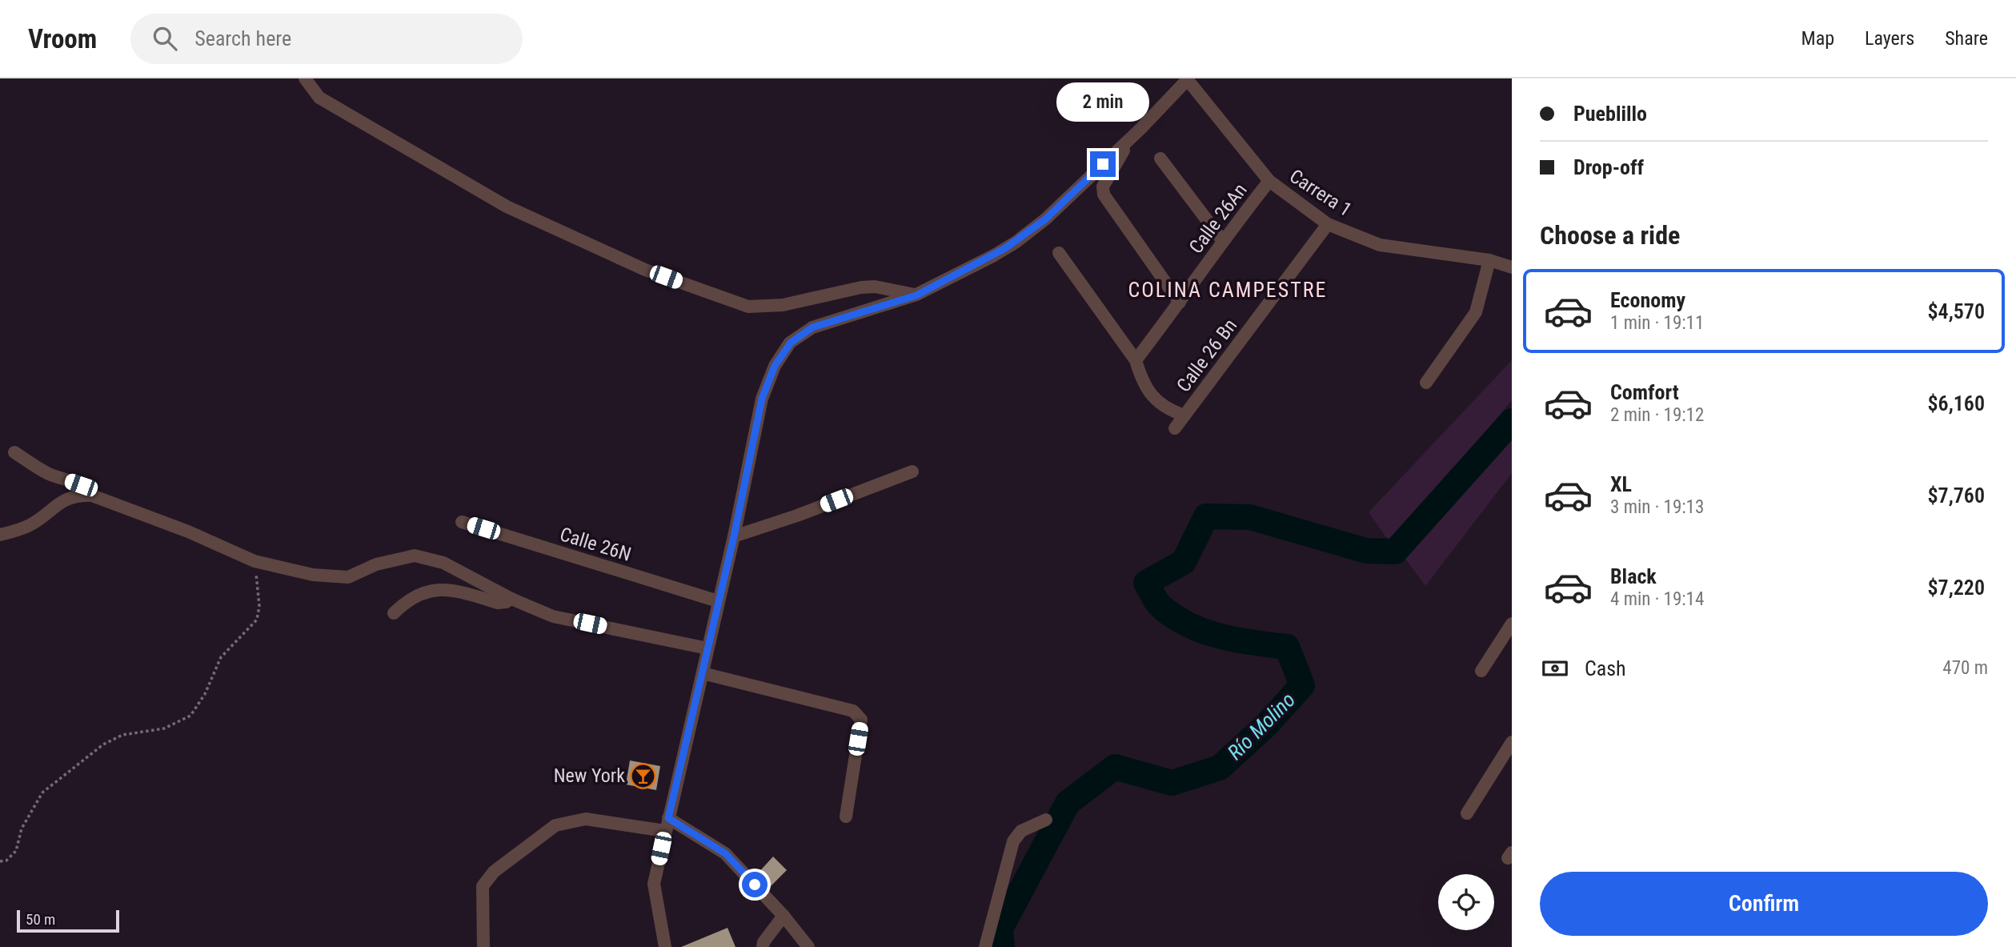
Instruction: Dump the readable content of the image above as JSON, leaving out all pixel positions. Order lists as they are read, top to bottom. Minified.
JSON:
{"streets":{"street":["Carrera 1","Calle 26An","Calle 26 Bn","Calle 26N"]},"crossings":[["Carrera 1","Calle 26An"],["Carrera 1","Calle 26 Bn"]],"districts":["COLINA CAMPESTRE"],"water":["Río Molino"],"places":{"bar":["New York"]},"scale_bar":"50 m","page":{"header":"Vroom","search":"Search here","nav":["Map","Layers","Share"],"banner":["Pueblillo","Drop-off"],"bubble":"2 min","heading":"Choose a ride","list":[{"name":"Economy","note":"1 min · 19:11","value":"$4,570"},{"name":"Comfort","note":"2 min · 19:12","value":"$6,160"},{"name":"XL","note":"3 min · 19:13","value":"$7,760"},{"name":"Black","note":"4 min · 19:14","value":"$7,220"}],"pay":["Cash","470 m"],"buttons":"Confirm","scale":"50 m"}}
